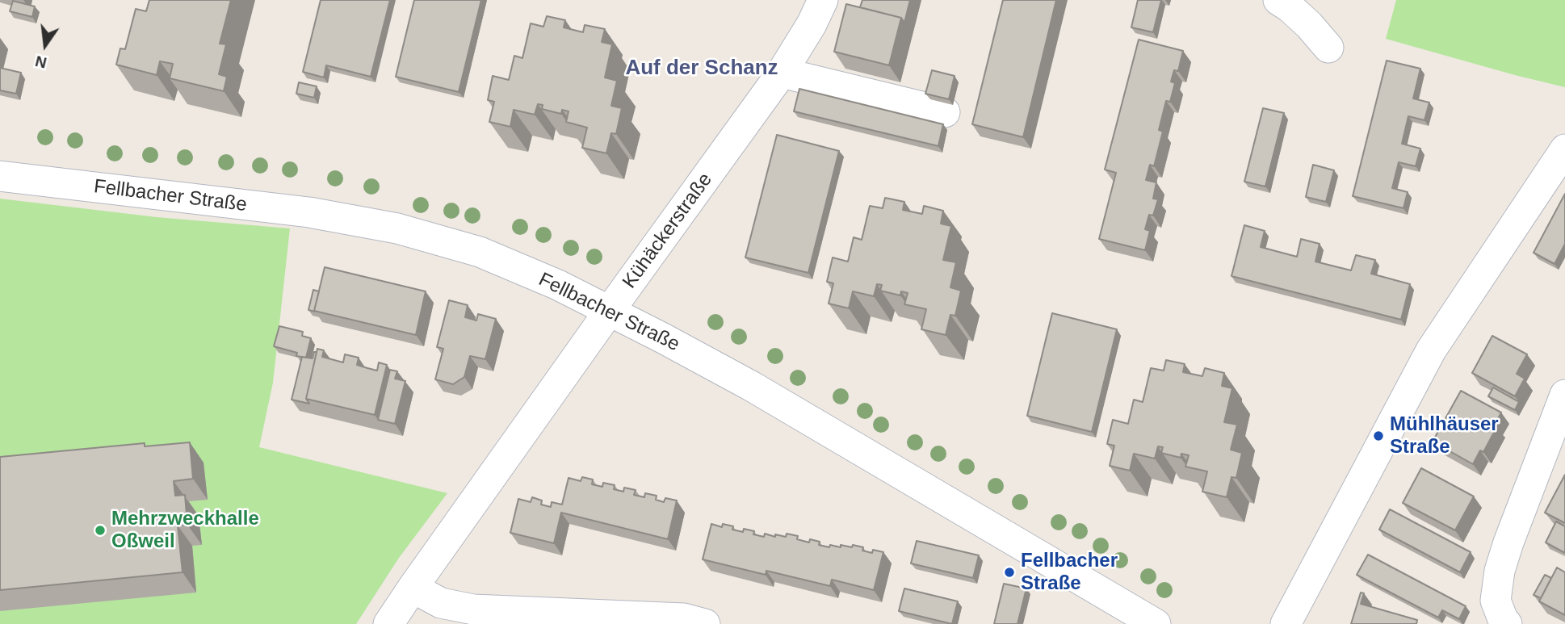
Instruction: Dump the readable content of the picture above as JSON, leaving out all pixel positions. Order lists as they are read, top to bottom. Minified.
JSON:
{"streets":{"street":["Fellbacher Straße","Kühäckerstraße"]},"crossings":[["Fellbacher Straße","Kühäckerstraße"]],"districts":["Auf der Schanz"],"places":["Mühlhäuser Straße","Mehrzweckhalle Oßweil","Fellbacher Straße"],"north":"bottom"}
